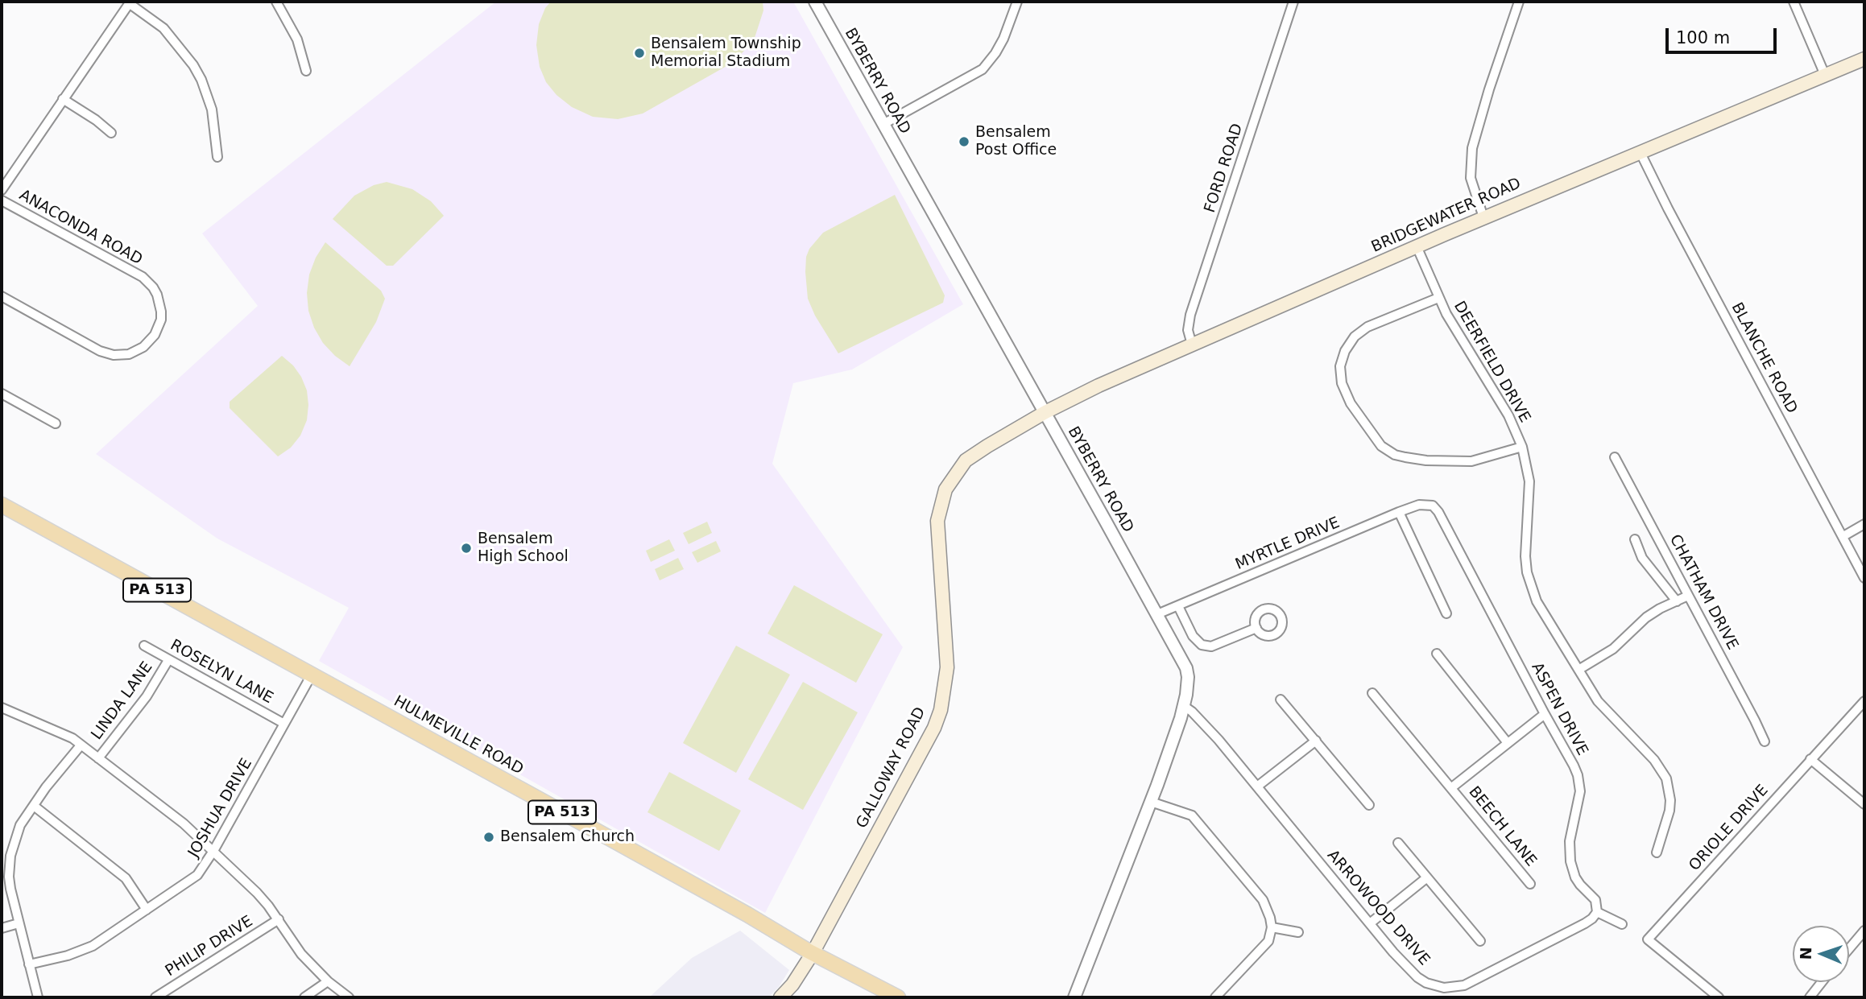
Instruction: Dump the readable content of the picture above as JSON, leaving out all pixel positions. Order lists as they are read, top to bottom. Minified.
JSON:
{"streets":{"main road":["BRIDGEWATER ROAD","PA 513","HULMEVILLE ROAD","GALLOWAY ROAD"],"street":["BYBERRY ROAD","FORD ROAD","ANACONDA ROAD","BLANCHE ROAD","DEERFIELD DRIVE","MYRTLE DRIVE","CHATHAM DRIVE","ROSELYN LANE","LINDA LANE","ASPEN DRIVE","JOSHUA DRIVE","BEECH LANE","ORIOLE DRIVE","ARROWOOD DRIVE","PHILIP DRIVE"]},"crossings":[["BYBERRY ROAD","BRIDGEWATER ROAD"],["BYBERRY ROAD","MYRTLE DRIVE"],["BYBERRY ROAD","GALLOWAY ROAD"],["BYBERRY ROAD","ARROWOOD DRIVE"],["FORD ROAD","BRIDGEWATER ROAD"],["BRIDGEWATER ROAD","BLANCHE ROAD"],["BRIDGEWATER ROAD","DEERFIELD DRIVE"],["BRIDGEWATER ROAD","GALLOWAY ROAD"],["MYRTLE DRIVE","ASPEN DRIVE"],["ROSELYN LANE","LINDA LANE"],["ROSELYN LANE","JOSHUA DRIVE"],["ASPEN DRIVE","BEECH LANE"],["ASPEN DRIVE","ARROWOOD DRIVE"],["HULMEVILLE ROAD","GALLOWAY ROAD"],["HULMEVILLE ROAD","JOSHUA DRIVE"]],"places":["Bensalem Township Memorial Stadium","Bensalem Post Office","Bensalem High School","Bensalem Church"],"scale_bar":"100 m","north":"left"}
